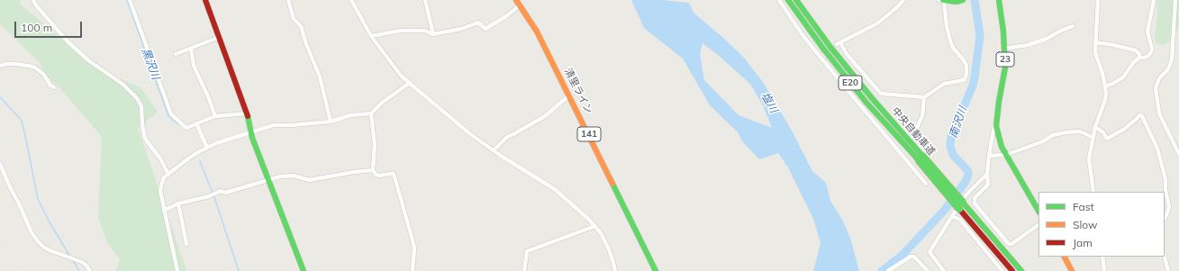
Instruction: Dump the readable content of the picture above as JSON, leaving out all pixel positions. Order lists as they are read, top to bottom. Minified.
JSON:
{"streets":{"main road":["23","E20","清里ライン","中央自動車道","141"]},"water":["黒沢川","塩川","南沢川"],"legend":["Fast","Slow","Jam"],"scale_bar":"100 m"}
